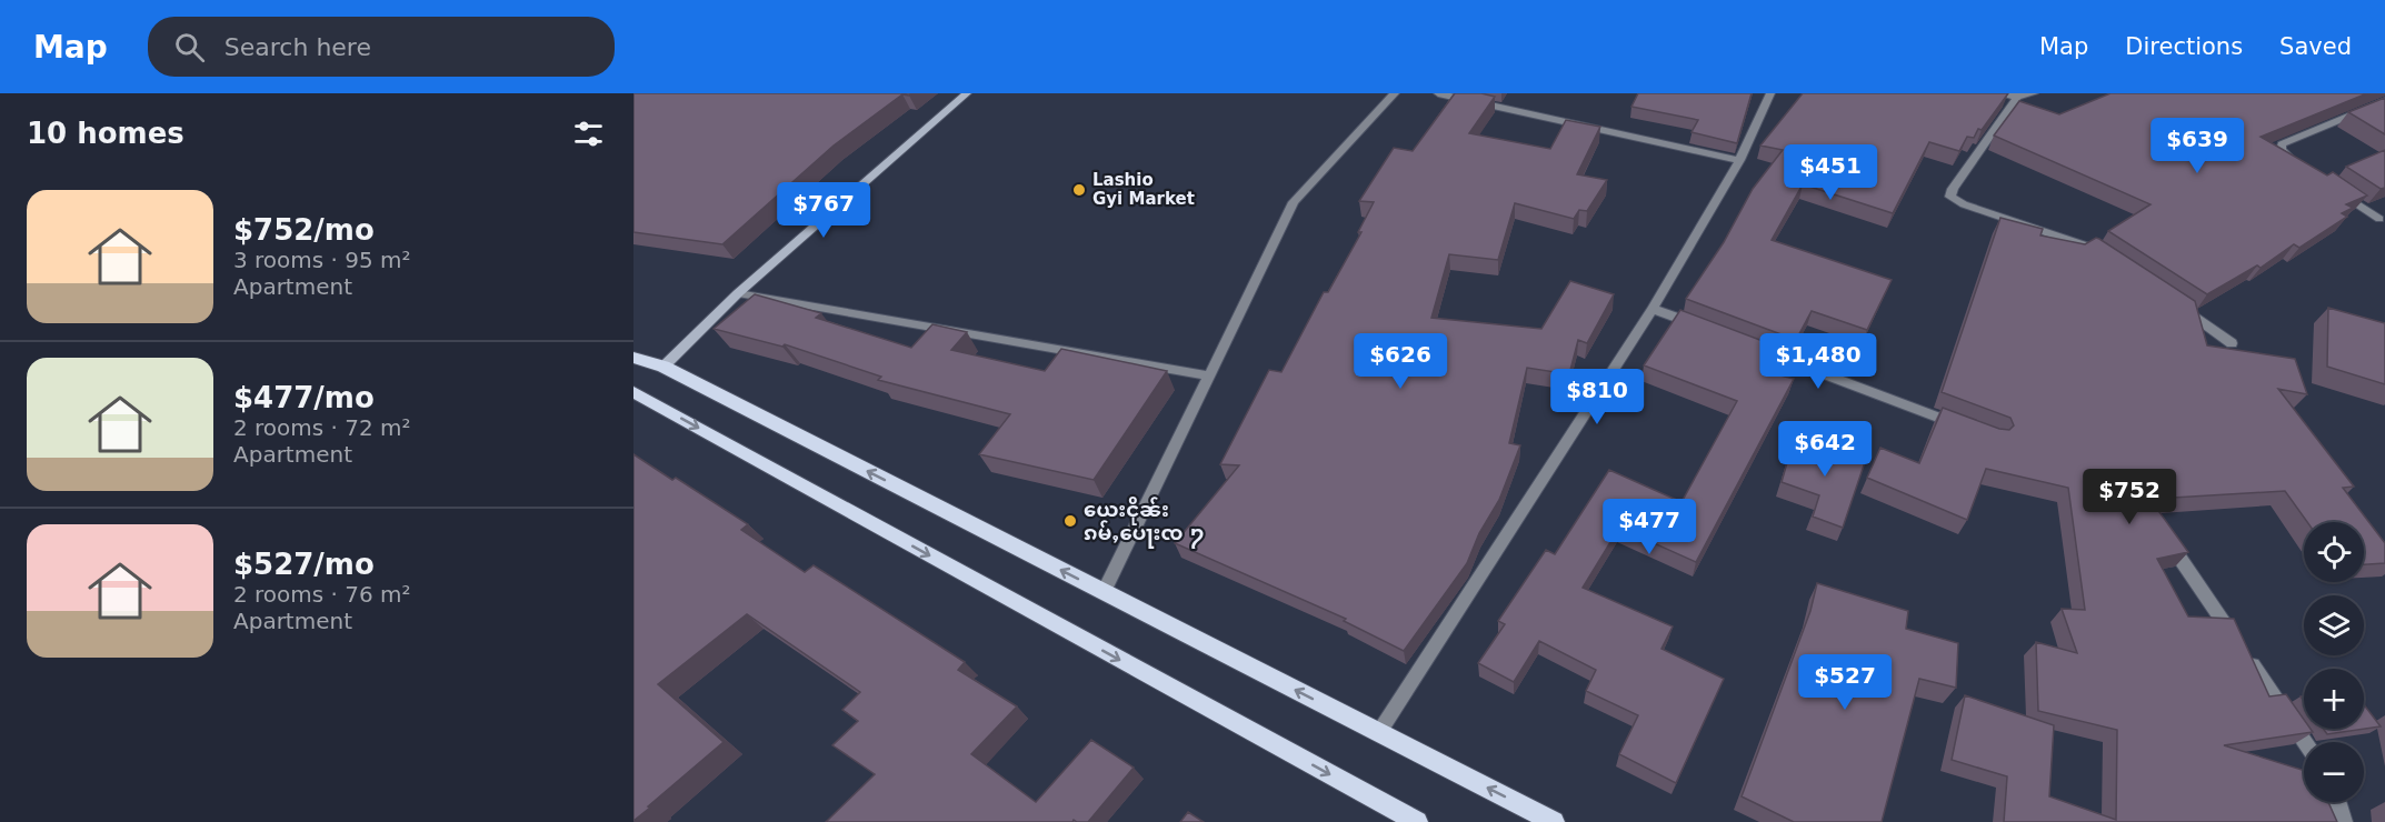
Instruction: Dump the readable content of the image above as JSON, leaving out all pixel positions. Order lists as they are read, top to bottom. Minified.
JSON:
{"places":["Lashio Gyi Market","ယေးငိုၼ်း ၵမ်ႇပေႃးၸ ႒"],"page":{"header":"Map","search":"Search here","nav":["Map","Directions","Saved"],"heading":"10 homes","price":["$639","$451","$767","$626","$1,480","$810","$642","$752","$477","$527"],"list":[{"name":"$752/mo","note":"3 rooms · 95 m² · Apartment"},{"name":"$477/mo","note":"2 rooms · 72 m² · Apartment"},{"name":"$527/mo","note":"2 rooms · 76 m² · Apartment"}],"map_buttons":["+","−"]}}
